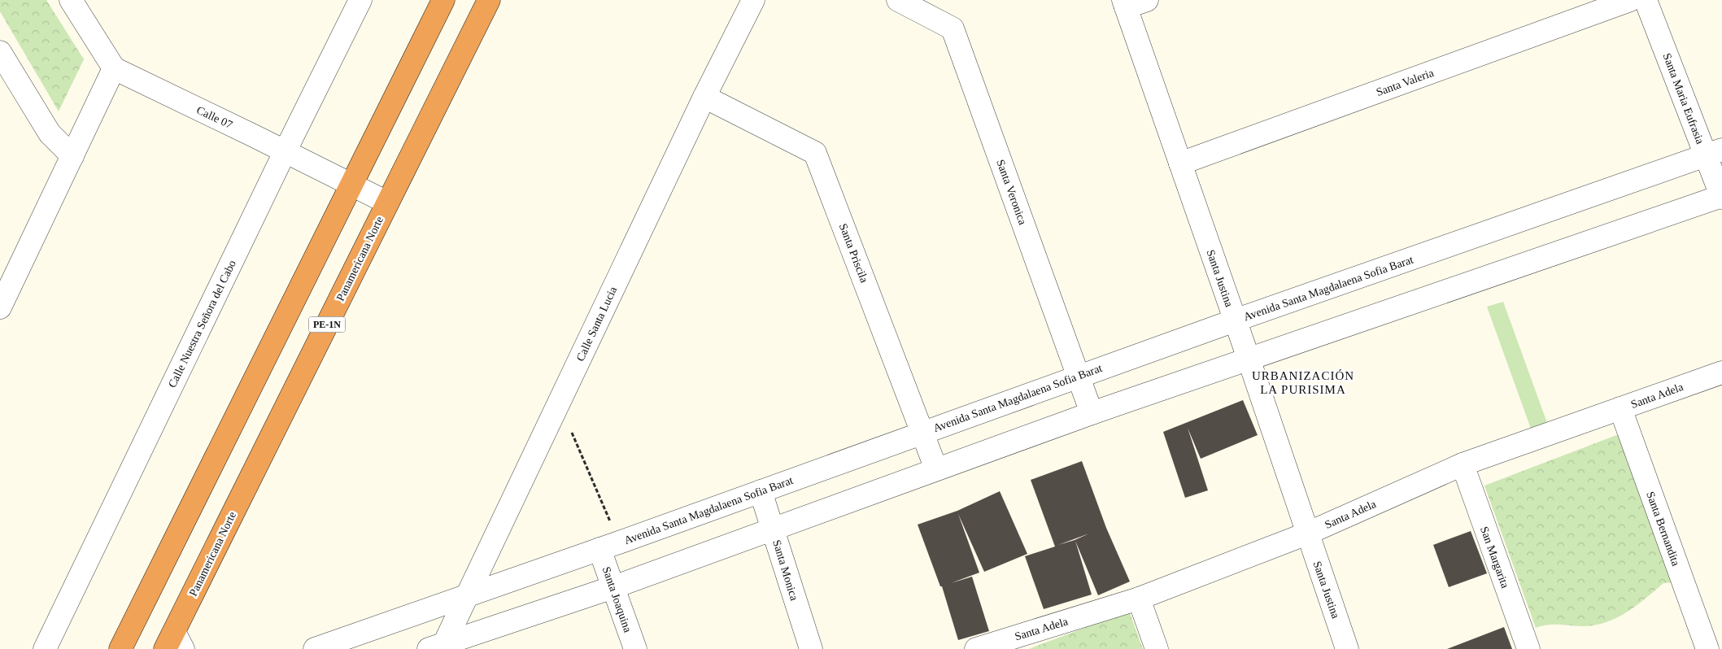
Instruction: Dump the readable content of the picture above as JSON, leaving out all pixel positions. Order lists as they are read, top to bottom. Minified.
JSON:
{"streets":{"highway":["Panamericana Norte","PE-1N"],"street":["Santa Valeria","Santa Maria Eufrasia","Calle 07","Santa Veronica","Santa Priscila","Santa Justina","Avenida Santa Magdalaena Sofia Barat","Calle Nuestra Señora del Cabo","Calle Santa Lucia","Santa Adela","Santa Bernandita","San Margarita","Santa Monica","Santa Joaquina"]},"crossings":[["Santa Valeria","Santa Justina"],["Santa Maria Eufrasia","Avenida Santa Magdalaena Sofia Barat"],["Calle 07","Panamericana Norte"],["Calle 07","Calle Nuestra Señora del Cabo"],["Santa Veronica","Avenida Santa Magdalaena Sofia Barat"],["Santa Priscila","Avenida Santa Magdalaena Sofia Barat"],["Santa Priscila","Calle Santa Lucia"],["Santa Justina","Avenida Santa Magdalaena Sofia Barat"],["Santa Justina","Santa Adela"],["Avenida Santa Magdalaena Sofia Barat","Calle Santa Lucia"],["Avenida Santa Magdalaena Sofia Barat","Santa Monica"],["Avenida Santa Magdalaena Sofia Barat","Santa Joaquina"],["Santa Adela","Santa Bernandita"],["Santa Adela","San Margarita"]],"districts":["URBANIZACIÓN LA PURISIMA"]}
